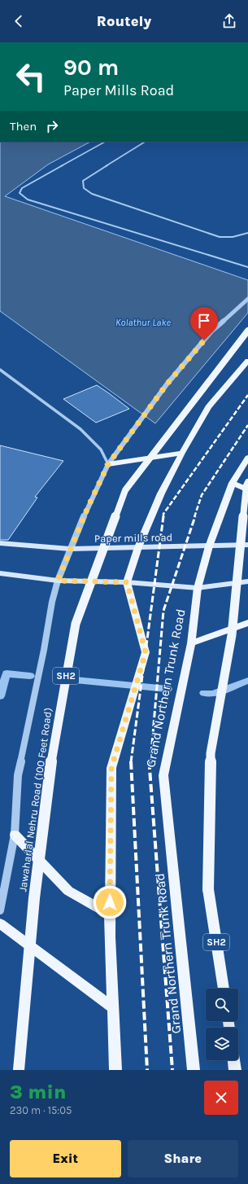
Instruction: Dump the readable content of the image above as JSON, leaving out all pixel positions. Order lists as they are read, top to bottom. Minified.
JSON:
{"streets":{"main road":["Paper mills road","SH2","Grand Northern Trunk Road","Jawaharlal Nehru Road (100 Feet Road)"]},"crossings":[["Paper mills road","Grand Northern Trunk Road"]],"water":["Kolathur Lake"],"page":{"header":"Routely","turn":["90 m","Paper Mills Road"],"then":"Then","heading":["3 min","230 m · 15:05"],"buttons":["Exit","Share"]}}
